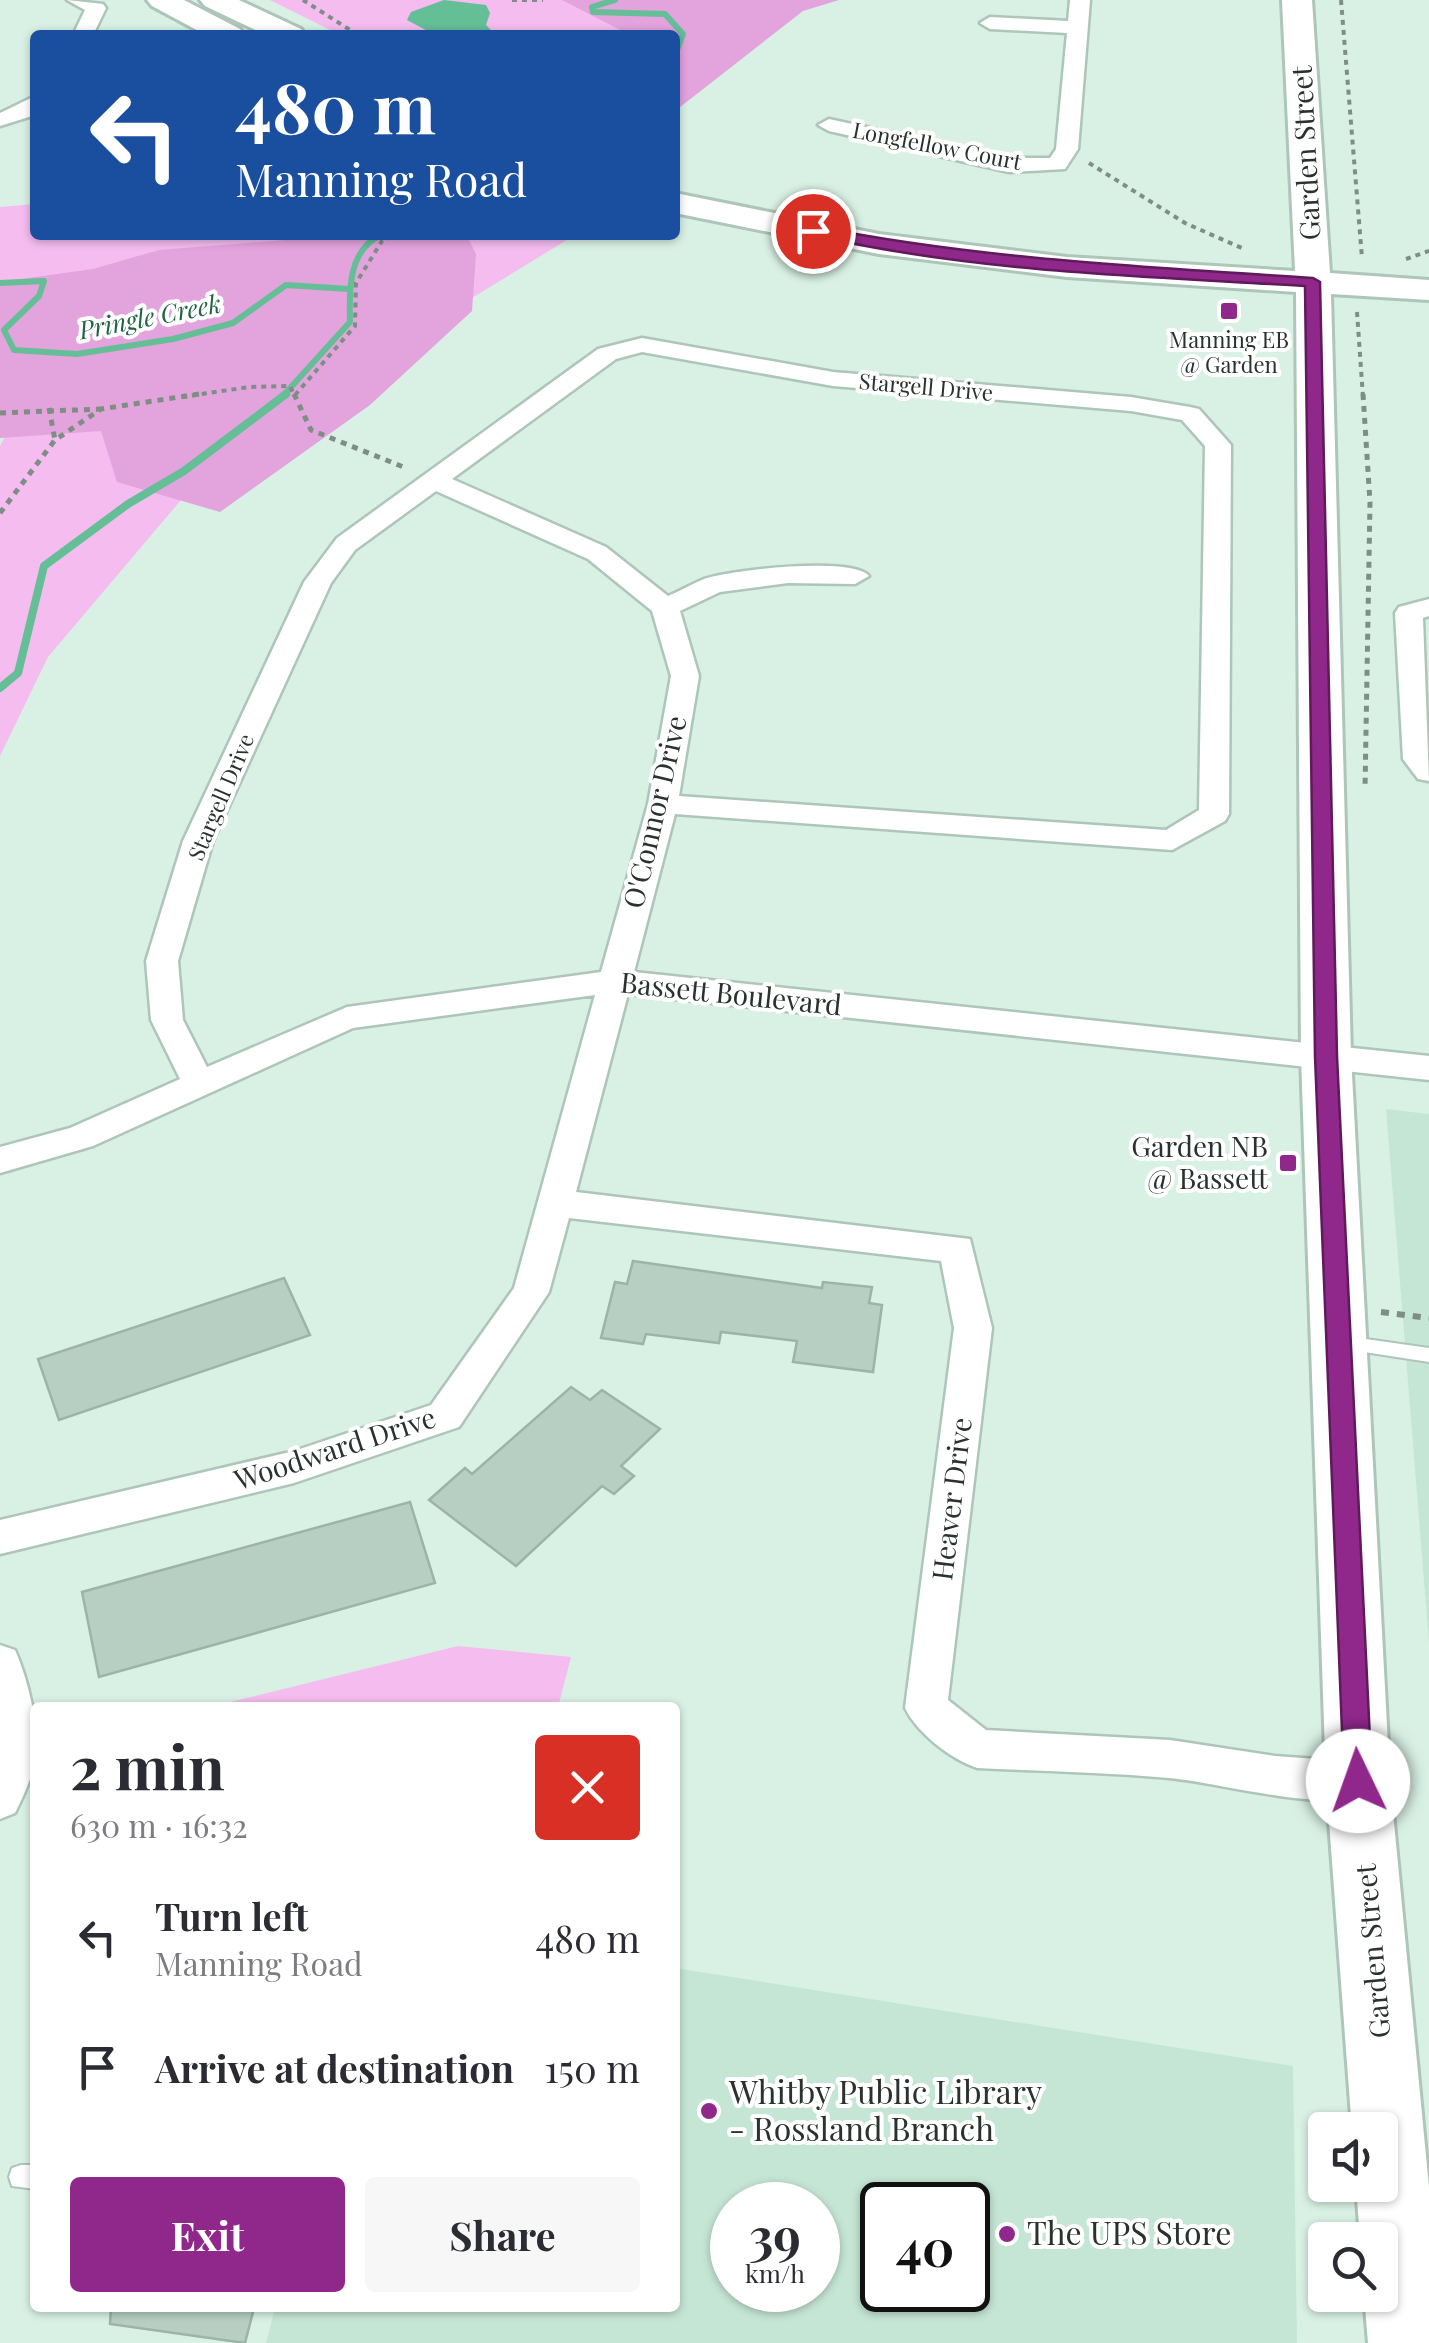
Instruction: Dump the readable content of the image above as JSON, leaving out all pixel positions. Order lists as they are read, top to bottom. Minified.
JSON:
{"streets":{"street":["Longfellow Court","Garden Street","Stargell Drive","O'Connor Drive","Bassett Boulevard","Woodward Drive","Heaver Drive"]},"crossings":[["Garden Street","Bassett Boulevard"],["Garden Street","Heaver Drive"],["Stargell Drive","O'Connor Drive"],["Stargell Drive","Bassett Boulevard"],["O'Connor Drive","Bassett Boulevard"],["O'Connor Drive","Woodward Drive"],["Bassett Boulevard","Woodward Drive"],["Woodward Drive","Heaver Drive"]],"water":["Pringle Creek"],"places":{"transit":["Manning EB @ Garden","Garden NB @ Bassett"],"other":["Whitby Public Library - Rossland Branch","The UPS Store"]},"page":{"turn":["480 m","Manning Road"],"heading":["2 min","630 m · 16:32"],"list":[{"name":"Turn left","note":"Manning Road","value":"480 m"},{"name":"Arrive at destination","value":"150 m"}],"buttons":["Exit","Share"],"speed":"39 km/h","limit":"40"}}
